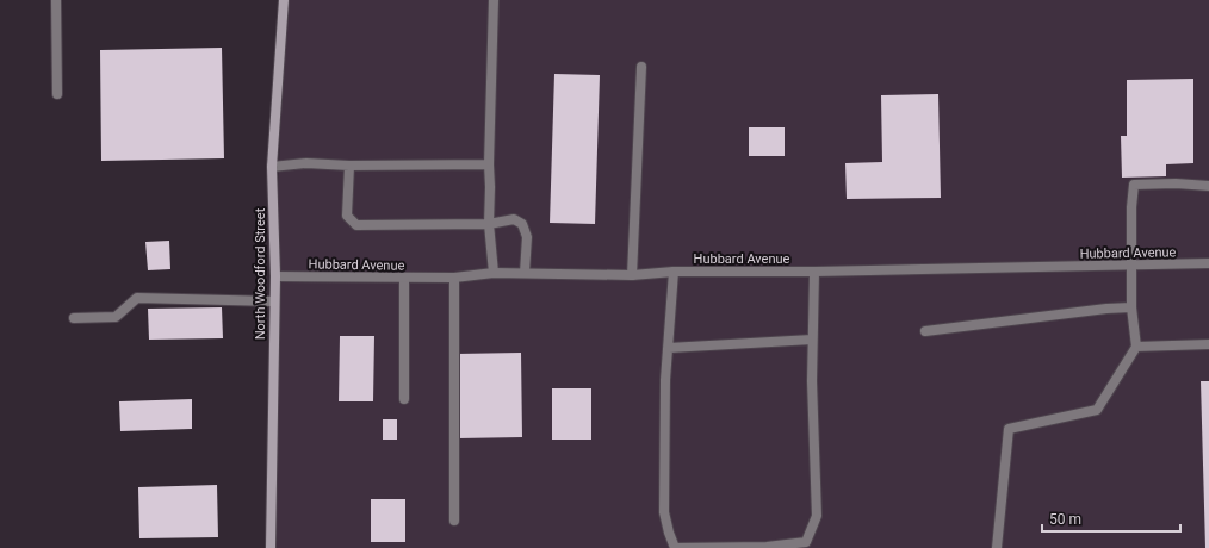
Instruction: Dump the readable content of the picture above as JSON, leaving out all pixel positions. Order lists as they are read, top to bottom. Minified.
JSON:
{"streets":{"street":["Hubbard Avenue","North Woodford Street"]},"crossings":[["Hubbard Avenue","North Woodford Street"]],"scale_bar":"50 m"}
